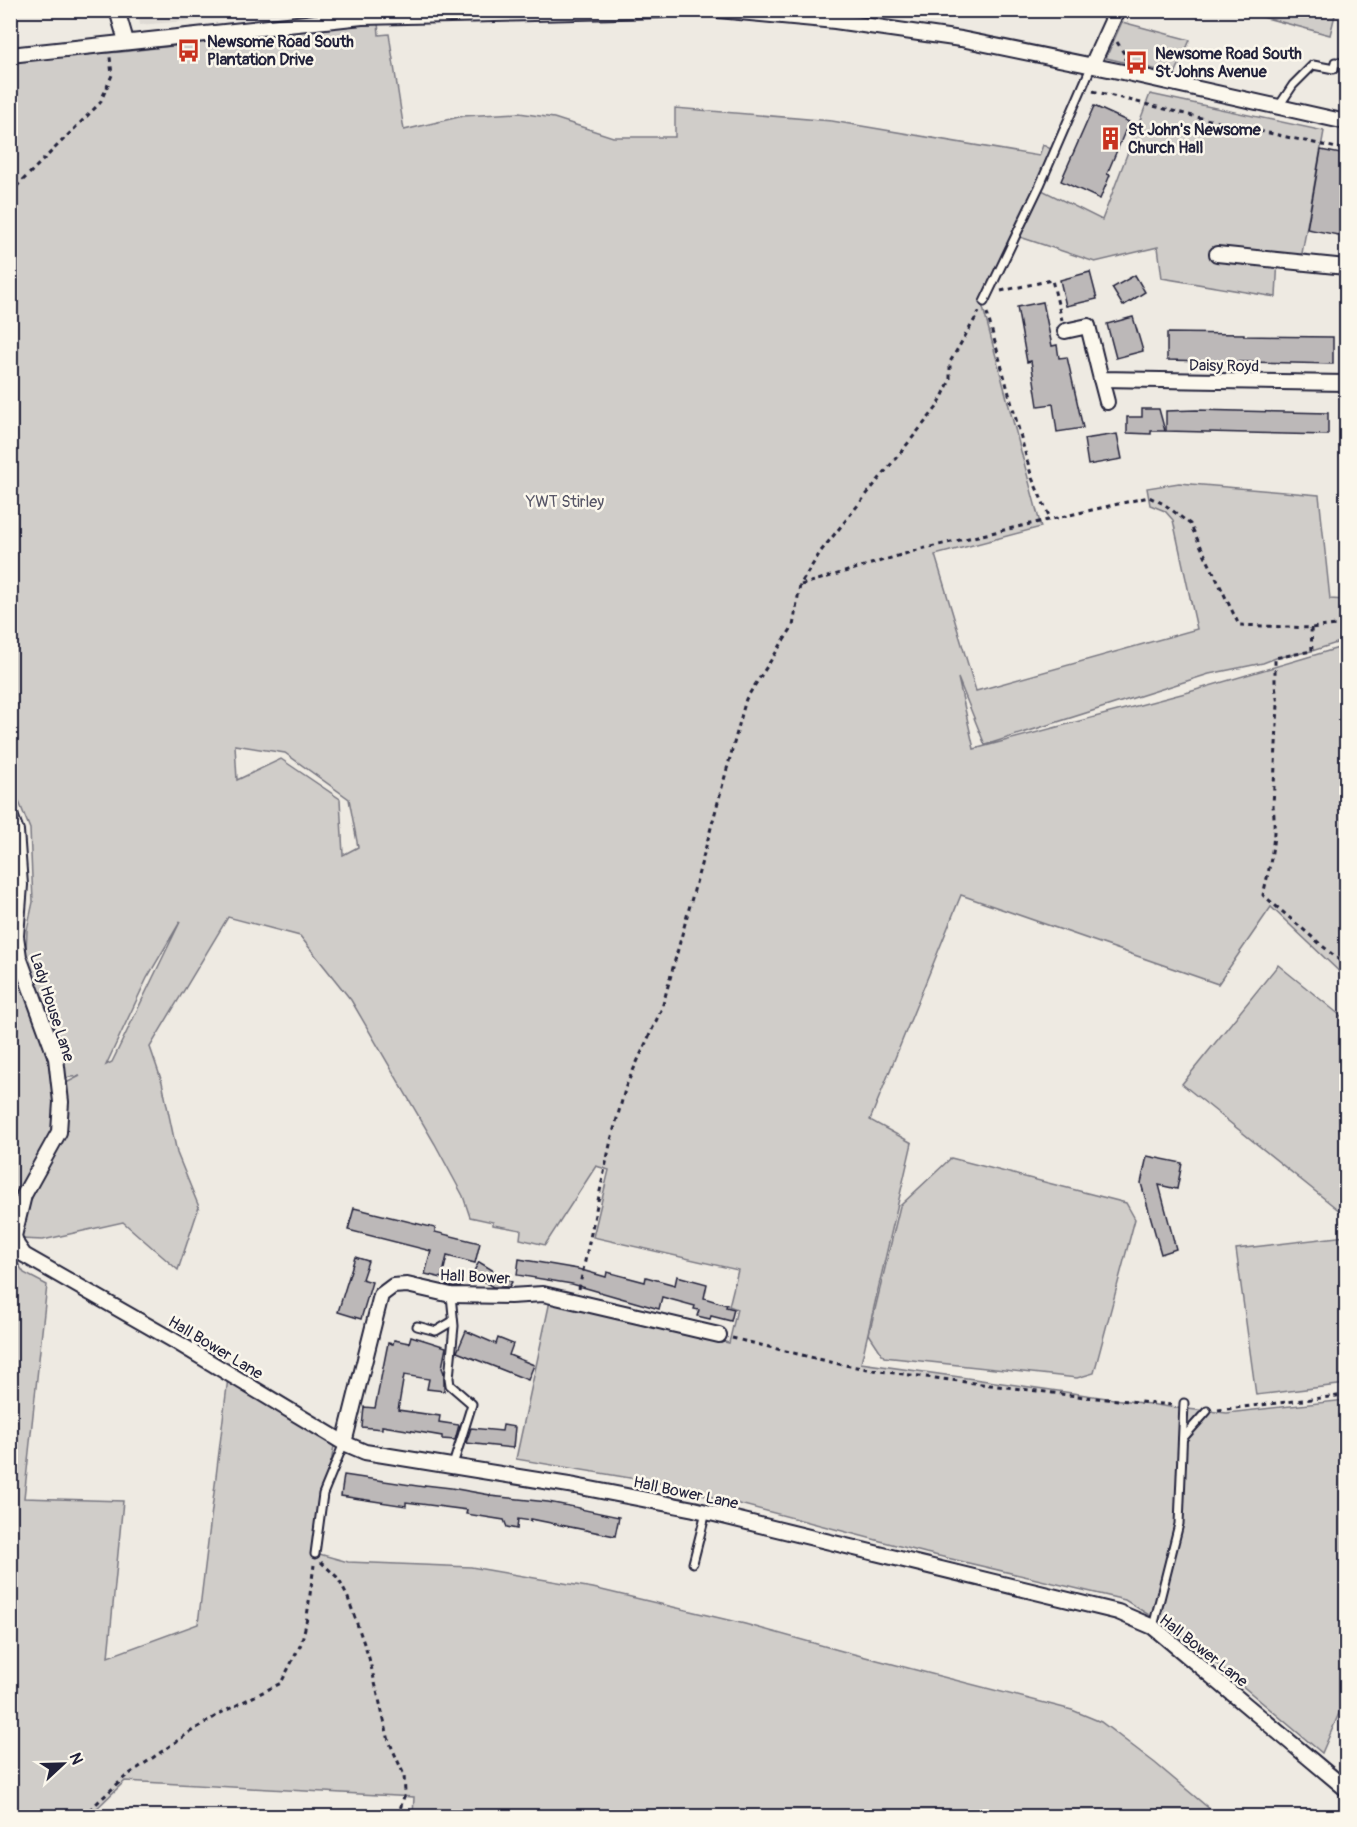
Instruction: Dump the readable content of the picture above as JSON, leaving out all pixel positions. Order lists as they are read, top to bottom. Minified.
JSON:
{"streets":{"street":["Daisy Royd","Lady House Lane","Hall Bower","Hall Bower Lane"]},"crossings":[["Lady House Lane","Hall Bower Lane"],["Hall Bower","Hall Bower Lane"]],"parks":["YWT Stirley"],"places":{"bus stop":["Newsome Road South Plantation Drive","Newsome Road South St Johns Avenue"],"building":["St John's Newsome Church Hall"]},"north":"right"}
